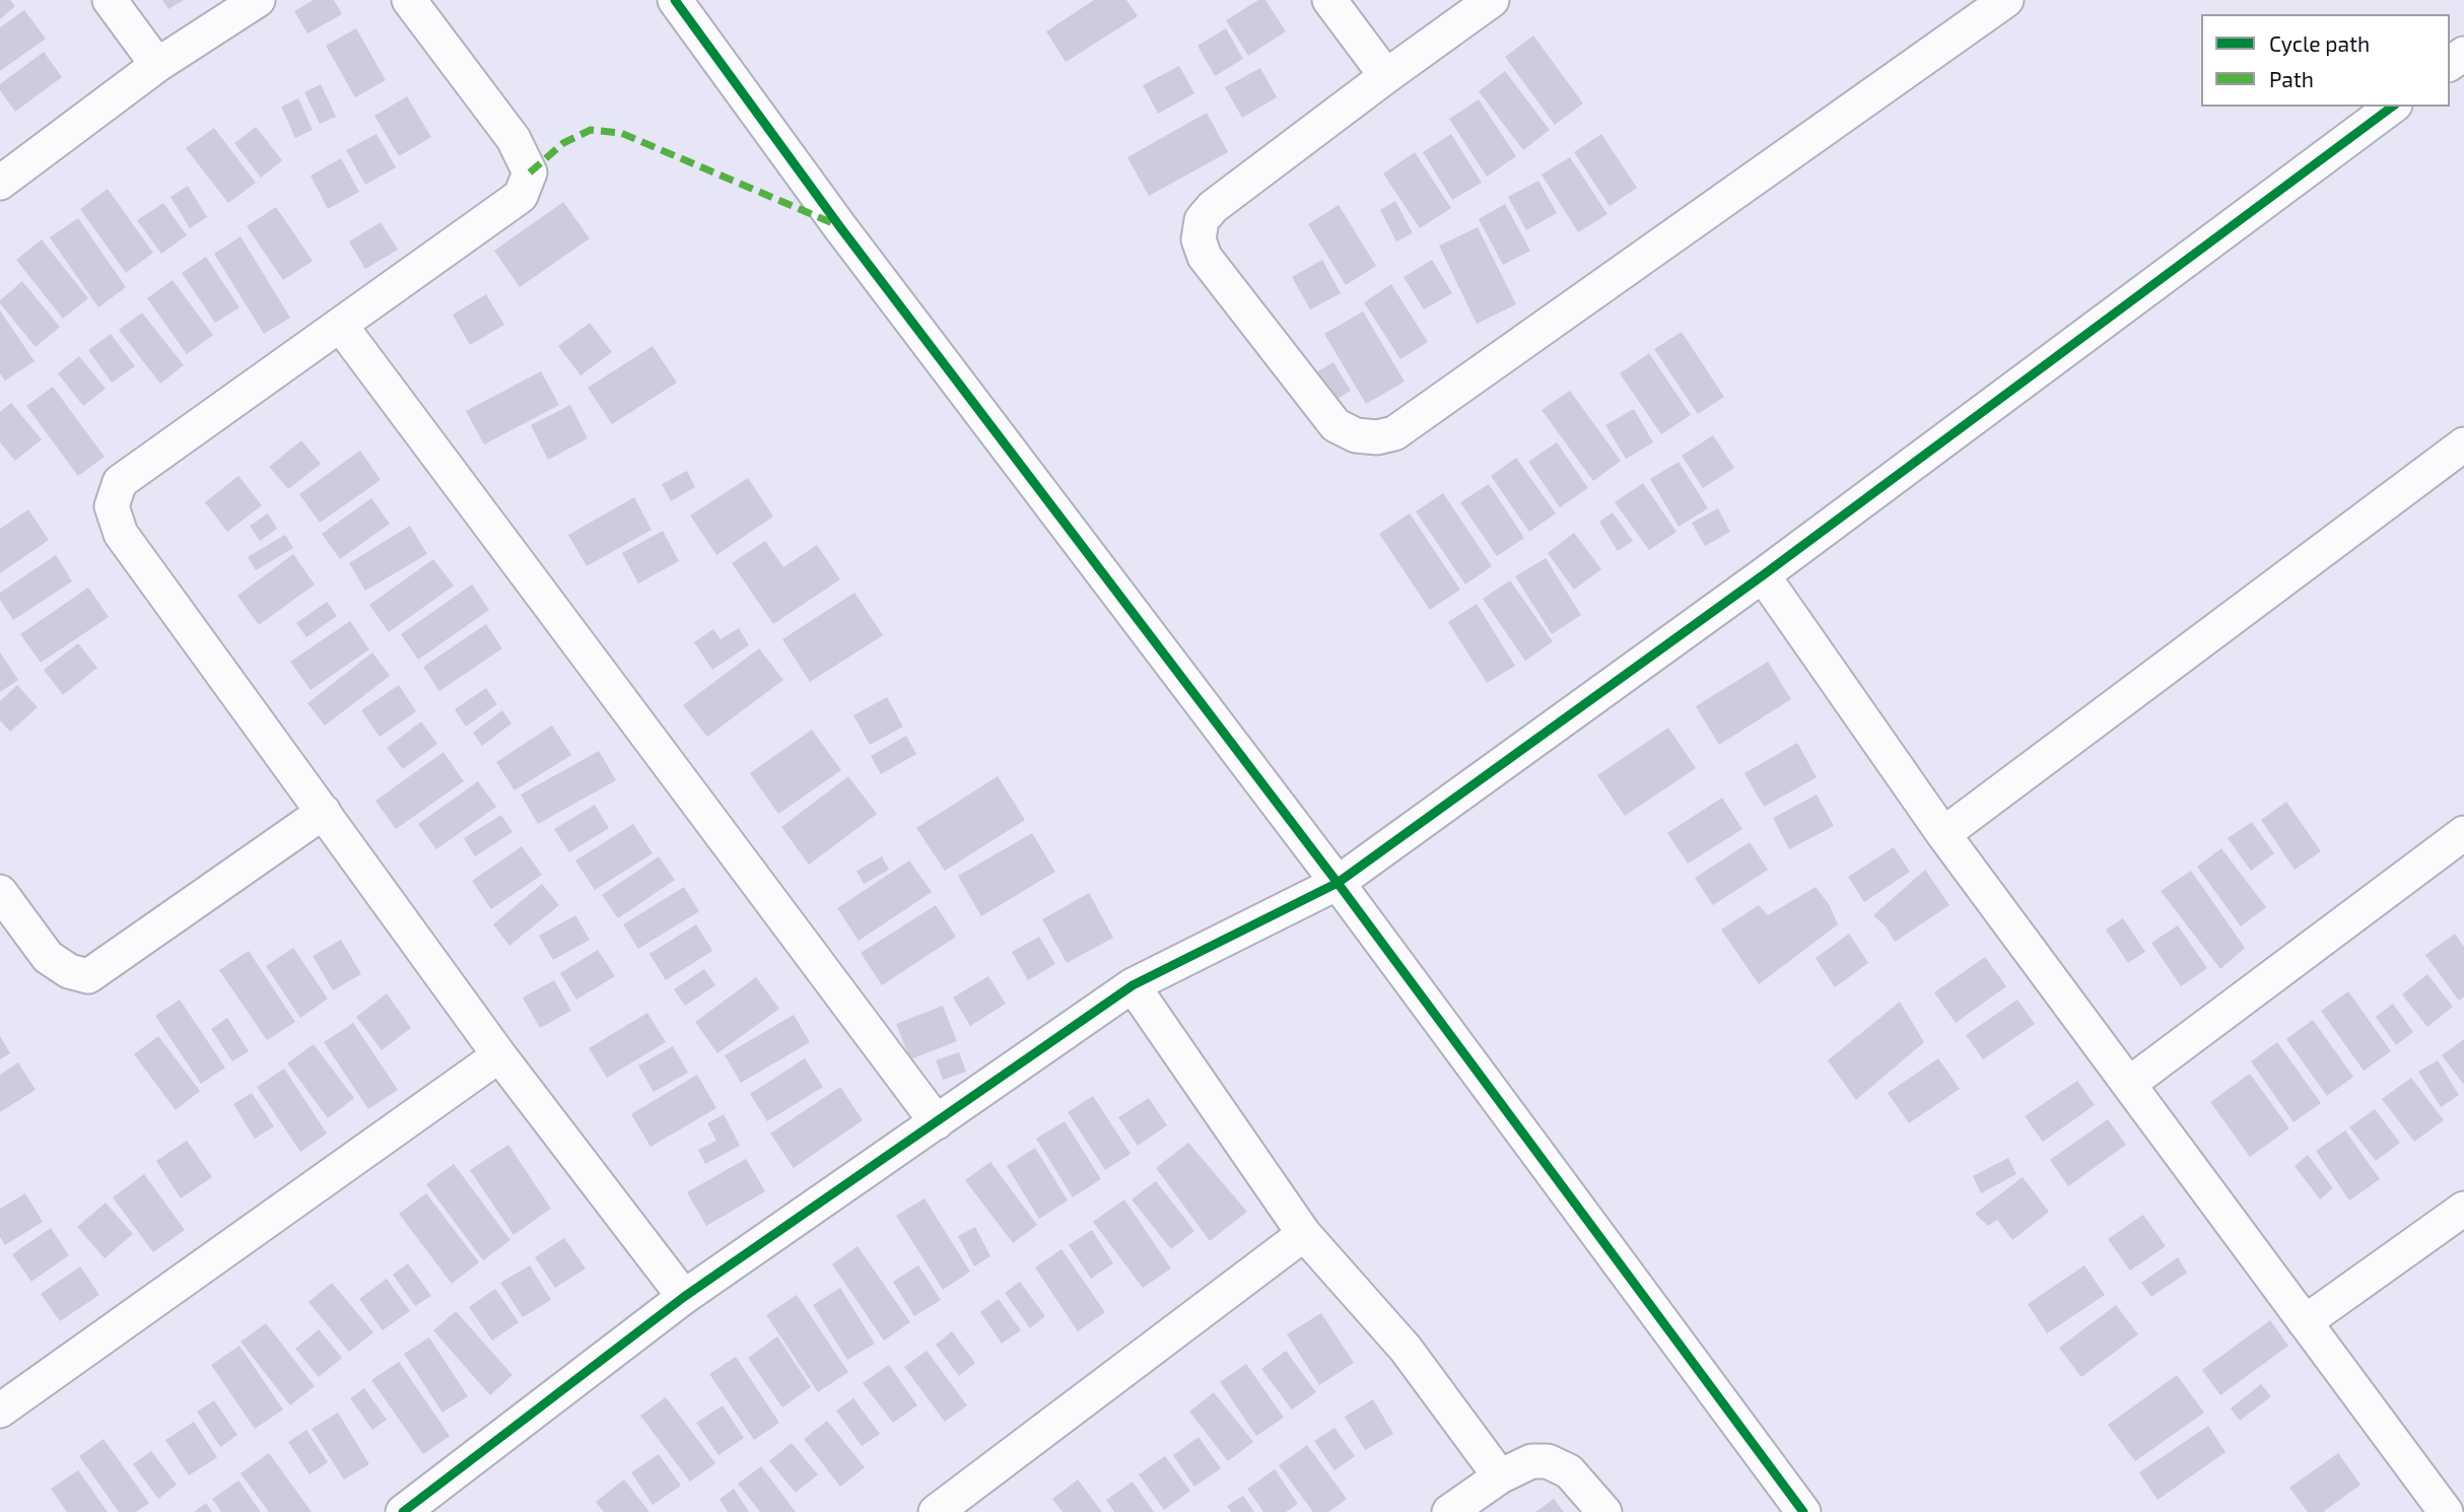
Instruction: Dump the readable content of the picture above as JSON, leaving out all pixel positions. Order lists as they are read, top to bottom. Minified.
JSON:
{"legend":["Cycle path","Path"]}
